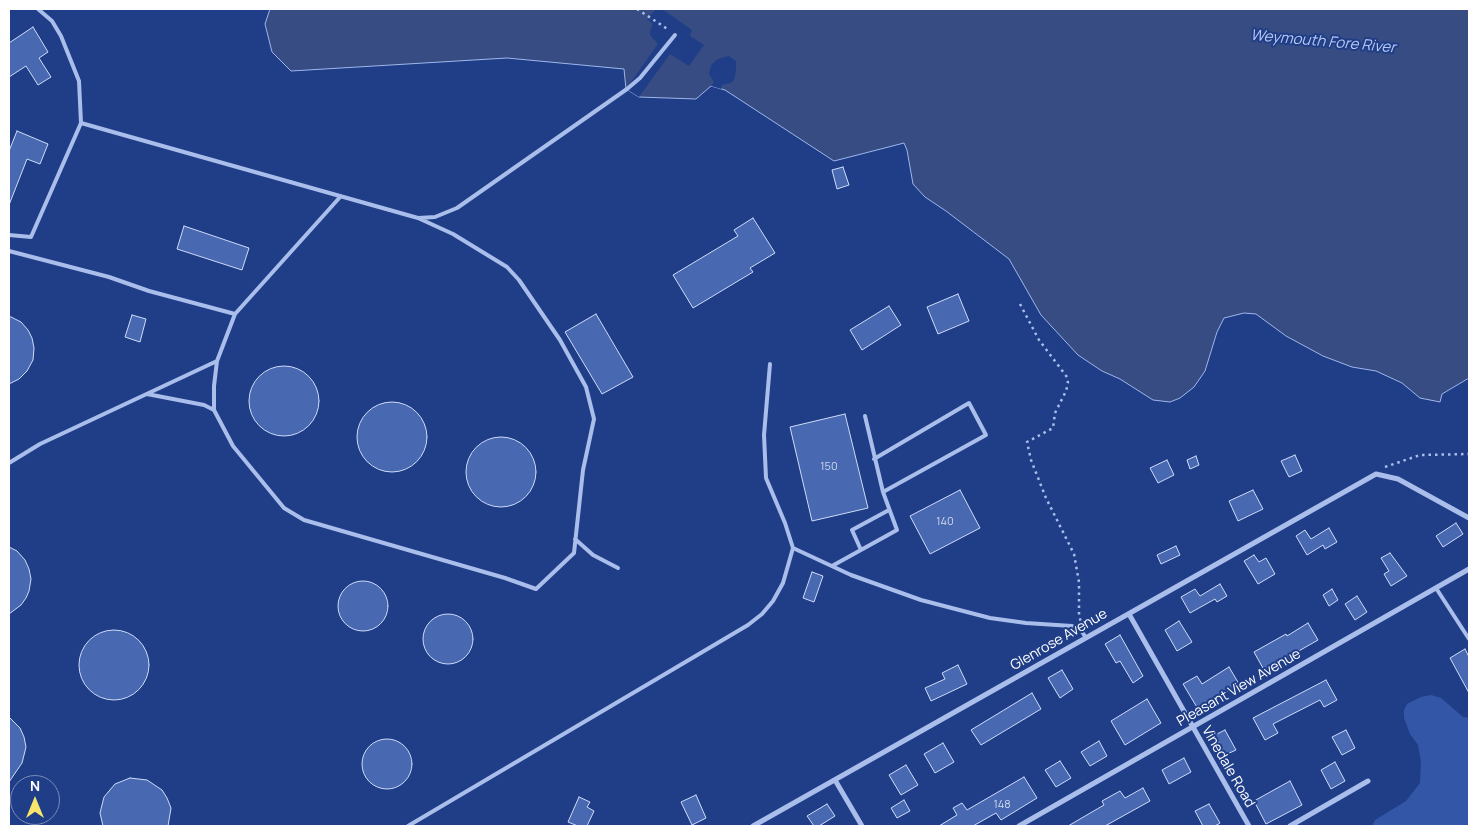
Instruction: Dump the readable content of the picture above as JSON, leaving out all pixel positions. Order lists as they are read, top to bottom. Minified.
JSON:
{"streets":{"street":["Glenrose Avenue","Pleasant View Avenue","Vinedale Road"]},"crossings":[["Glenrose Avenue","Vinedale Road"],["Pleasant View Avenue","Vinedale Road"]],"water":["Weymouth Fore River"],"house_numbers":["150","140","148"],"north":"top"}
